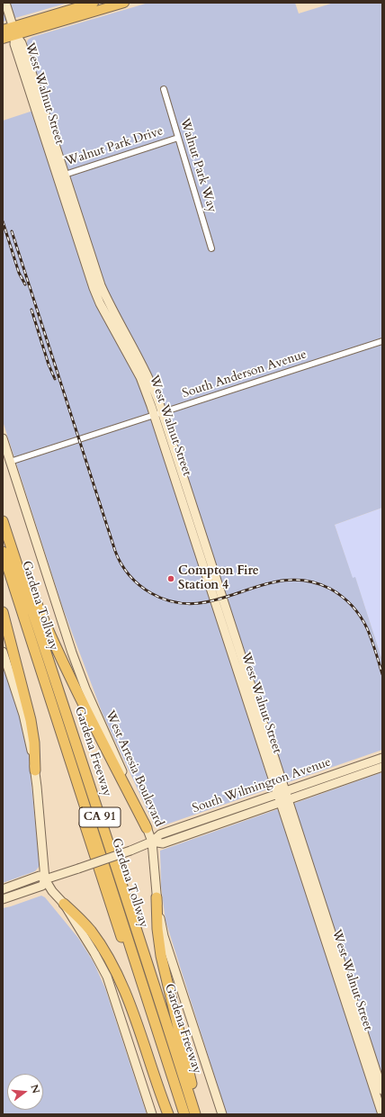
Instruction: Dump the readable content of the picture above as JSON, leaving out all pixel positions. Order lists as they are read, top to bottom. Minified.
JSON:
{"streets":{"highway":["Gardena Tollway","Gardena Freeway","CA 91"],"main road":["West Walnut Street","West Artesia Boulevard","South Wilmington Avenue"],"street":["Walnut Park Drive","Walnut Park Way","South Anderson Avenue"]},"crossings":[["West Walnut Street","Walnut Park Drive"],["West Walnut Street","South Anderson Avenue"],["West Walnut Street","South Wilmington Avenue"],["Walnut Park Drive","Walnut Park Way"],["South Anderson Avenue","West Artesia Boulevard"],["West Artesia Boulevard","South Wilmington Avenue"]],"places":["Compton Fire Station 4"],"north":"right"}
